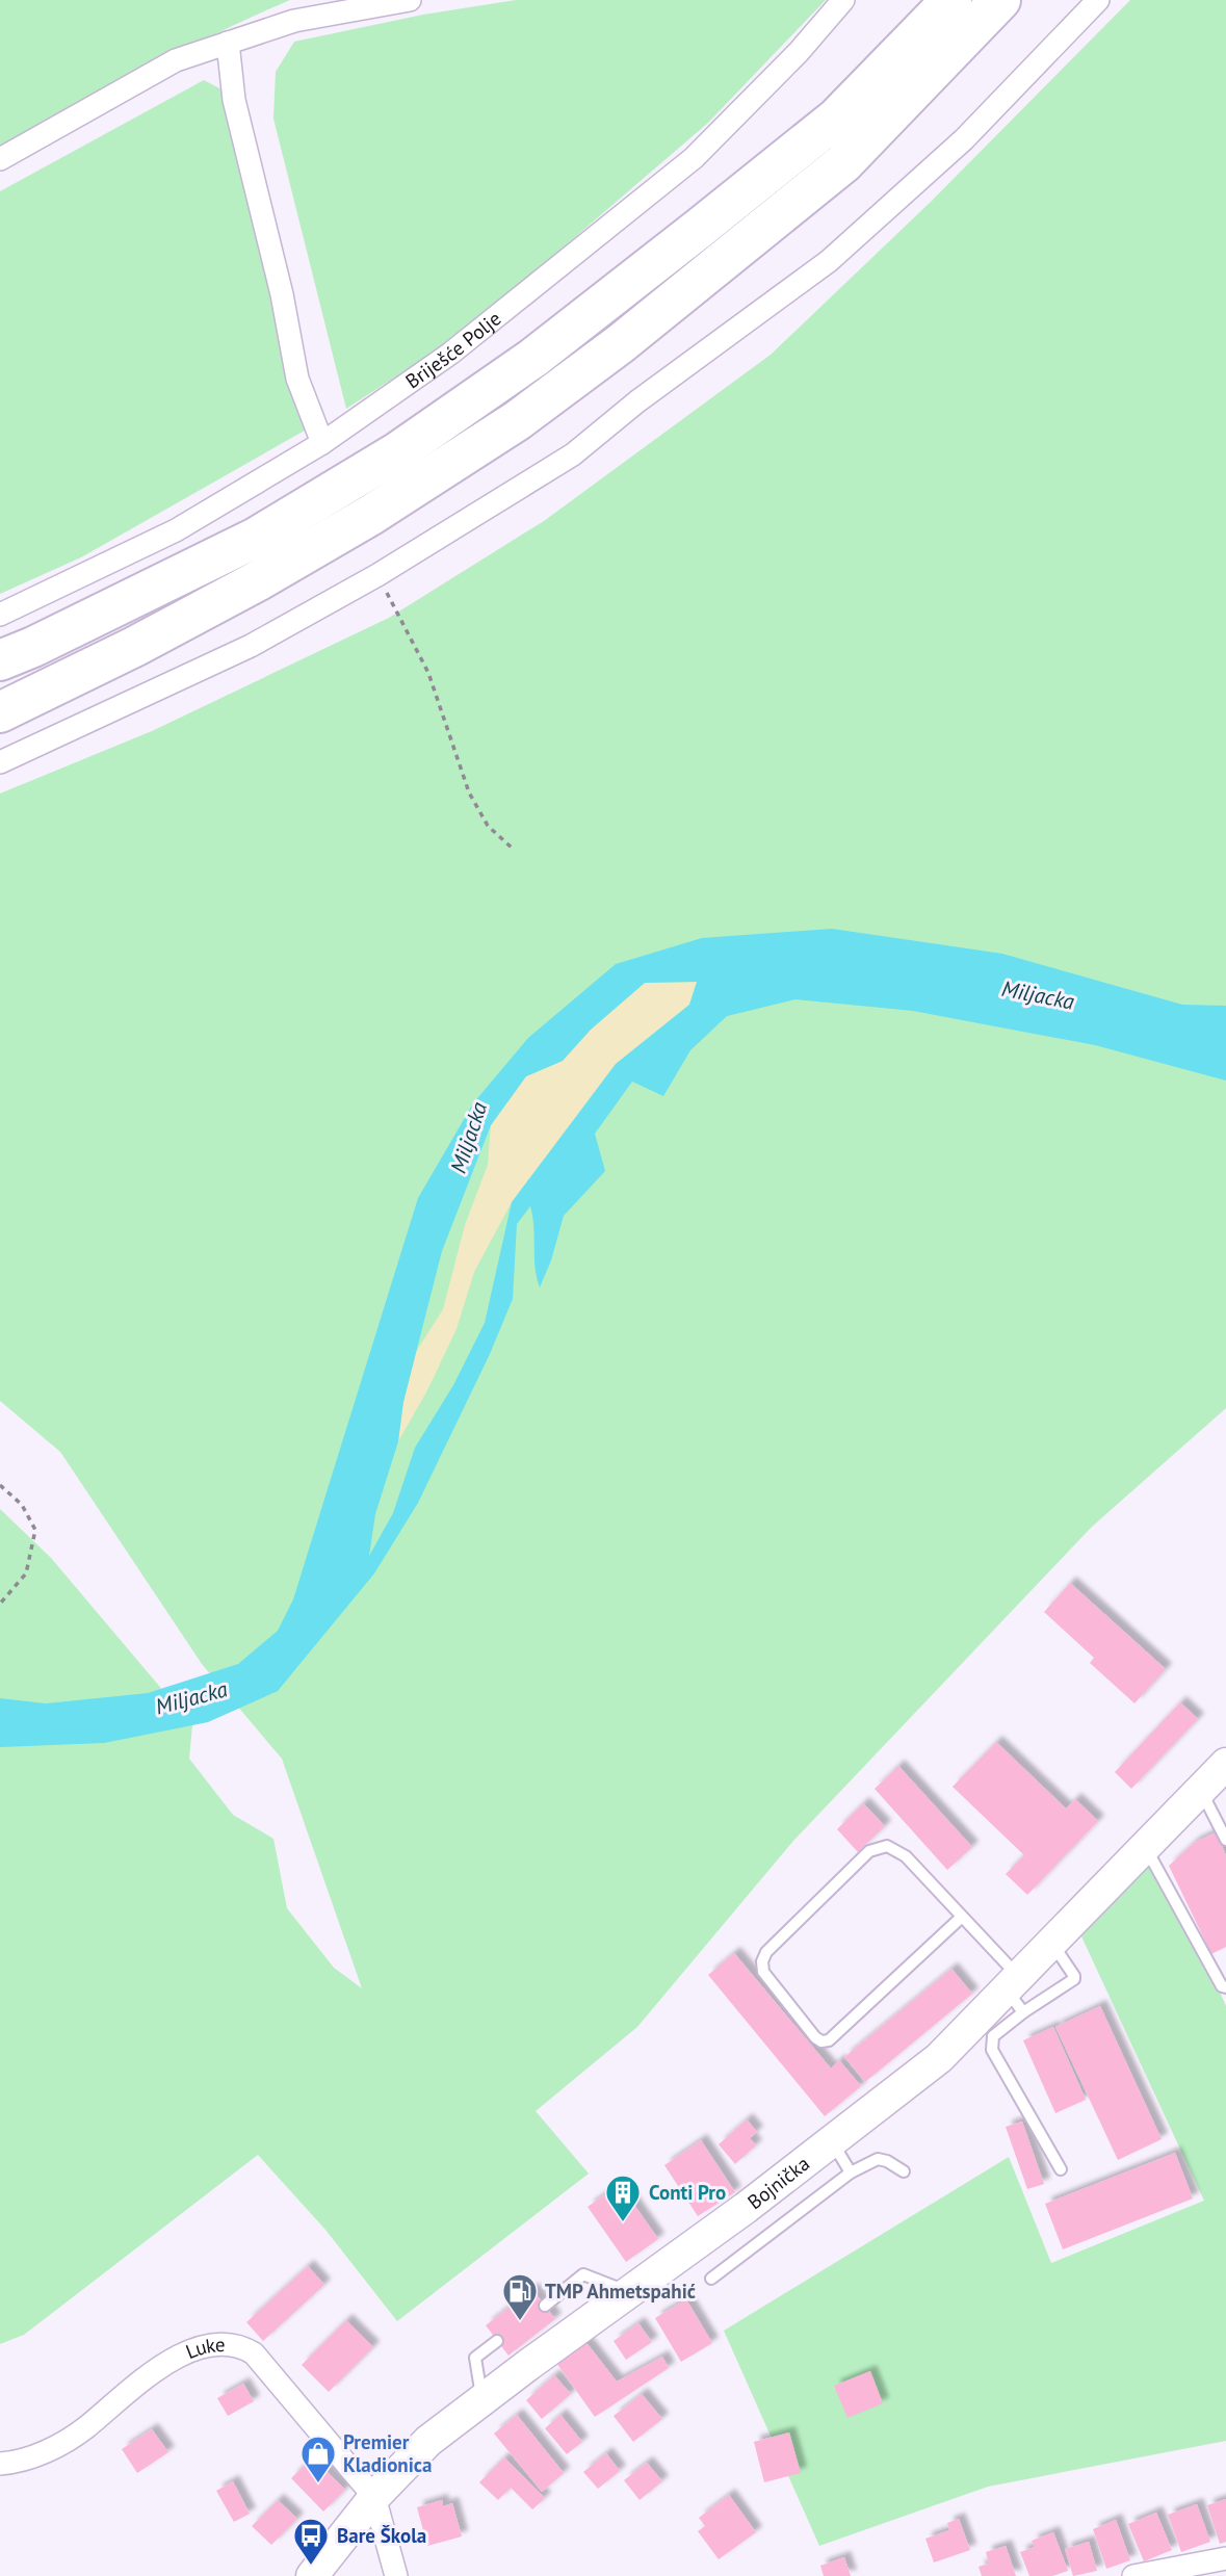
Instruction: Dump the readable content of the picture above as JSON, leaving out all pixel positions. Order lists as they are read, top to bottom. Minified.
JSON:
{"streets":{"main road":["Bojnička"],"street":["Briješće Polje","Luke"]},"crossings":[["Bojnička","Luke"]],"water":["Miljacka"],"places":{"building":["Conti Pro"],"fuel station":["TMP Ahmetspahić"],"shop":["Premier Kladionica"],"bus stop":["Bare Škola"]}}
